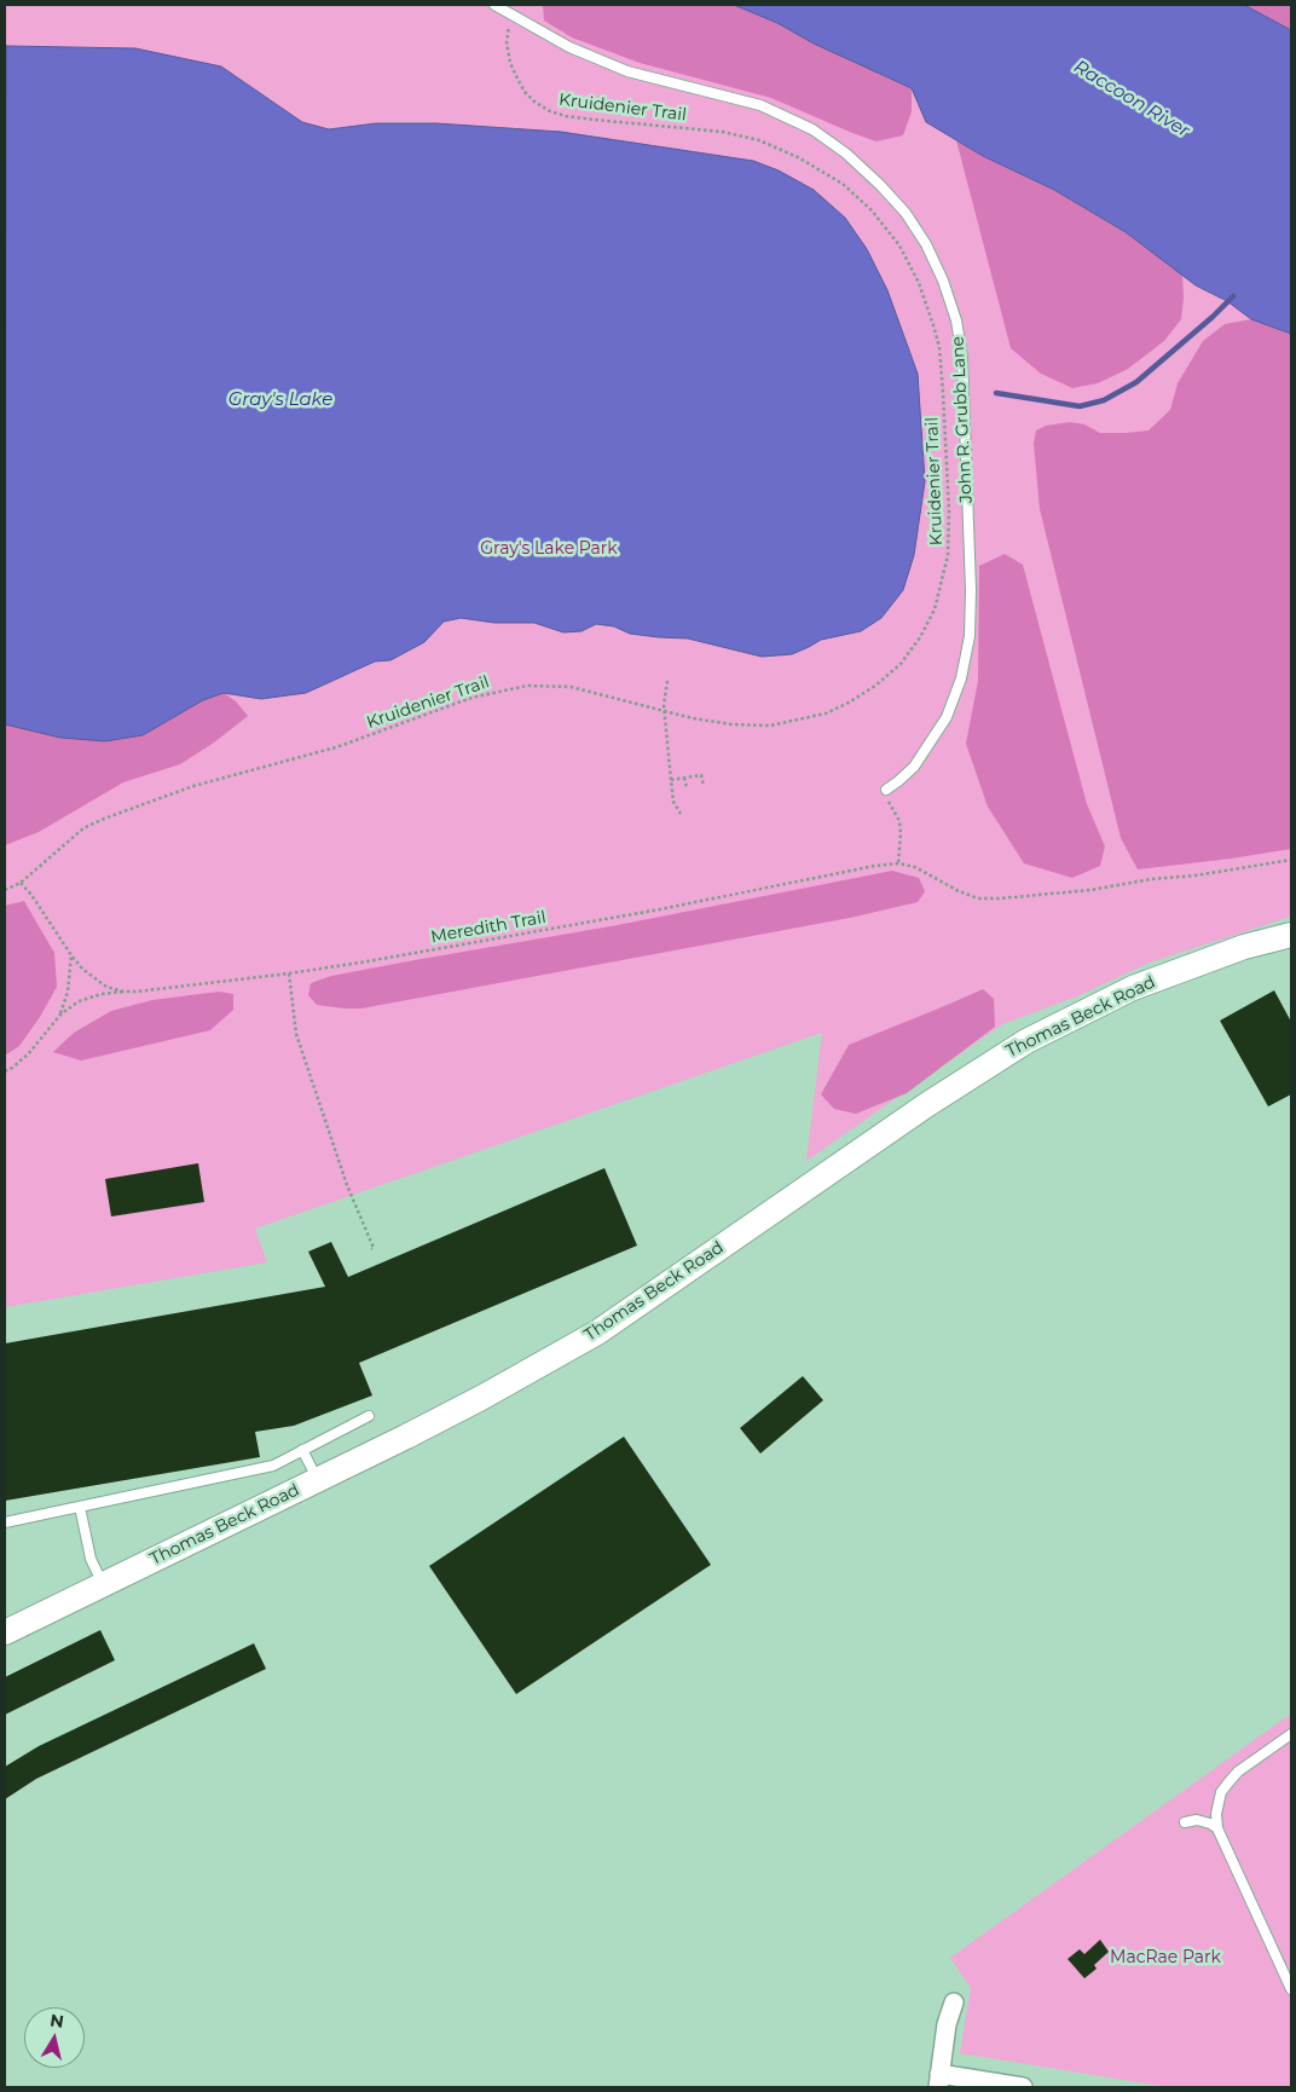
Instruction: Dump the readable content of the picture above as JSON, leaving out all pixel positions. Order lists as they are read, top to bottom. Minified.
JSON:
{"streets":{"main road":["Thomas Beck Road"],"lane":["John R. Grubb Lane"],"path":["Kruidenier Trail","Meredith Trail"]},"crossings":[["Kruidenier Trail","John R. Grubb Lane"],["Kruidenier Trail","Meredith Trail"]],"water":["Raccoon River","Gray's Lake"],"parks":["Gray's Lake Park","MacRae Park"],"north":"top"}
